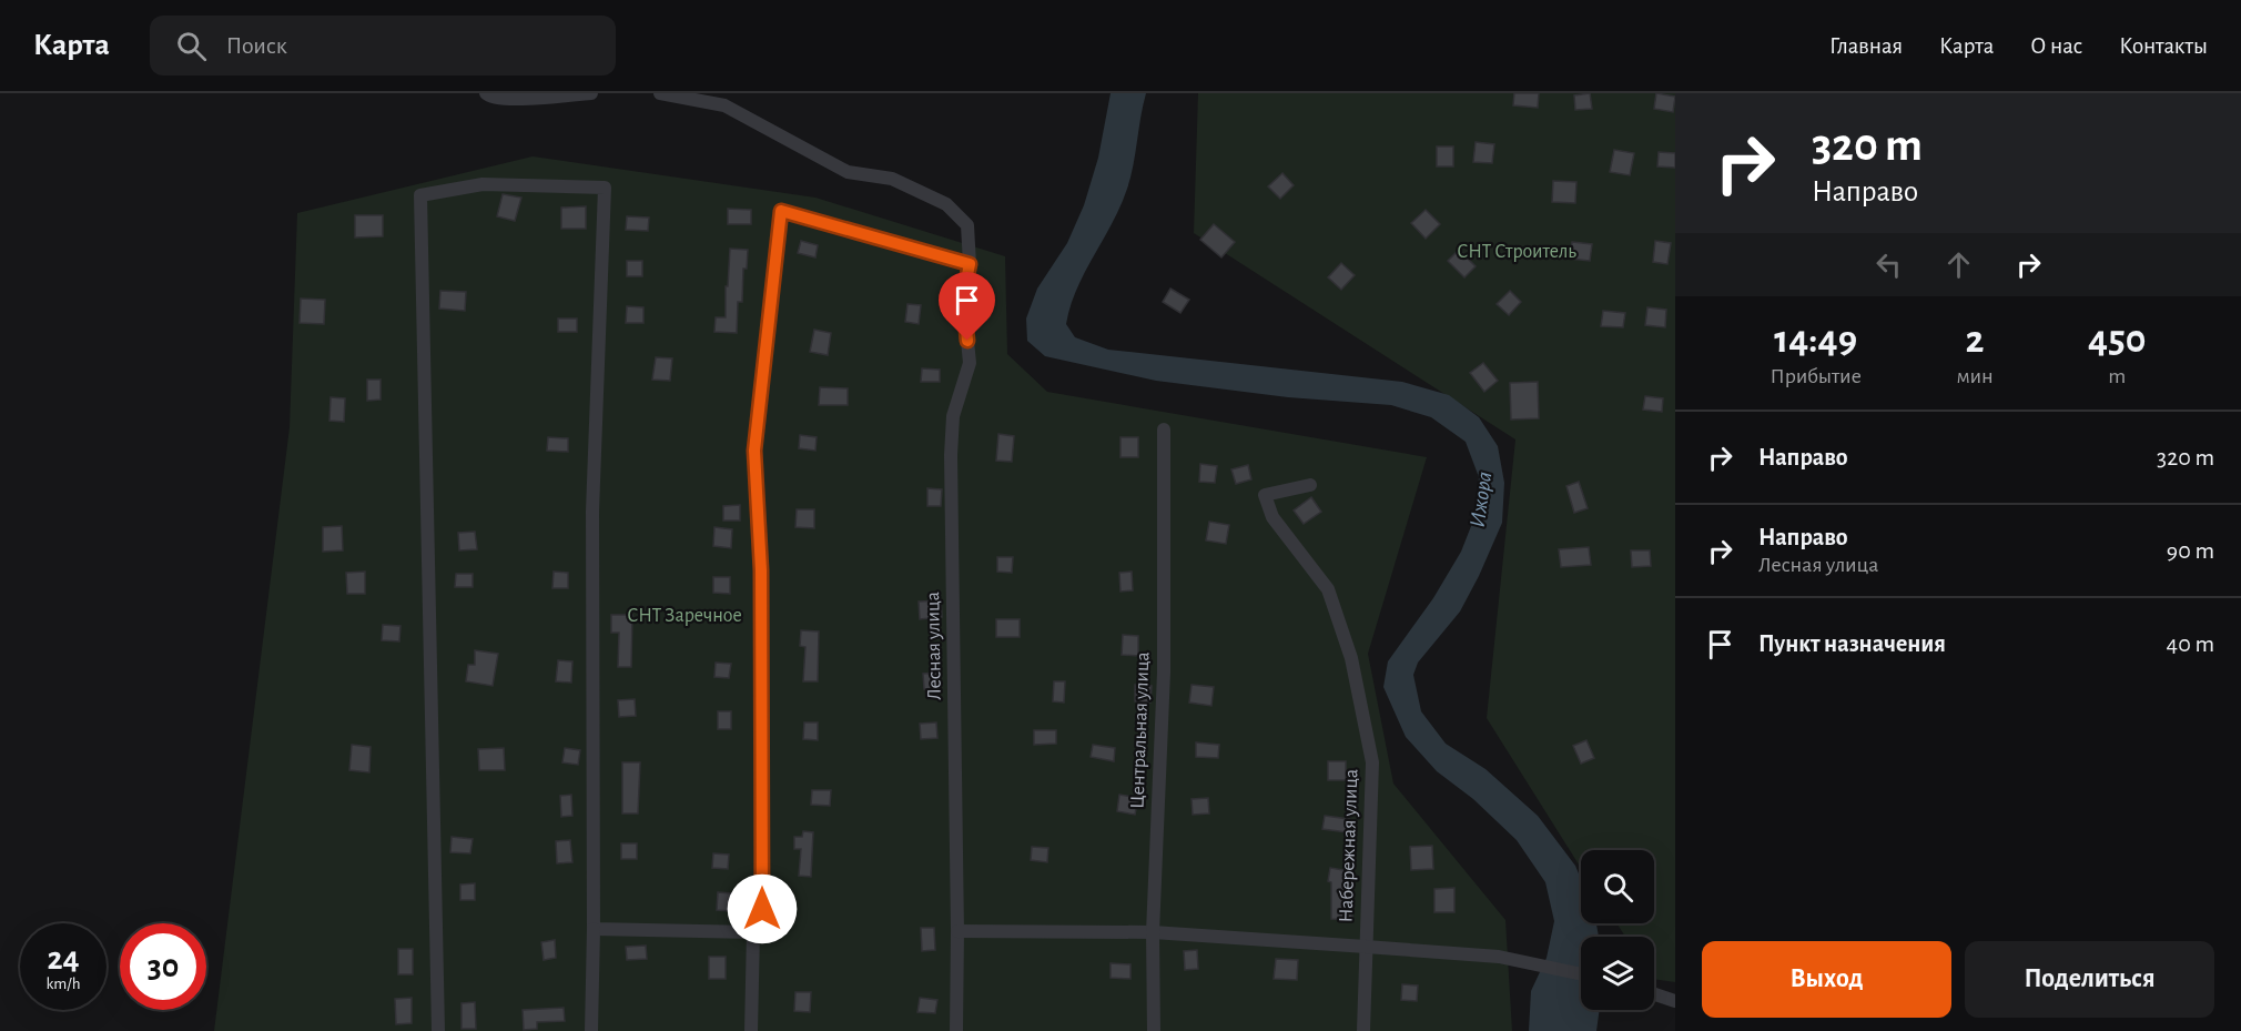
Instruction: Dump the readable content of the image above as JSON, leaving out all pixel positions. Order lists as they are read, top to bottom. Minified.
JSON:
{"streets":{"street":["Лесная улица","Центральная улица","Набережная улица"]},"water":["Ижора"],"parks":["СНТ Строитель","СНТ Заречное"],"page":{"header":"Карта","search":"Поиск","nav":["Главная","Карта","О нас","Контакты"],"turn":["320 m","Направо"],"eta":["14:49","Прибытие","2","мин","450","m"],"list":[{"name":"Направо","value":"320 m"},{"name":"Направо","note":"Лесная улица","value":"90 m"},{"name":"Пункт назначения","value":"40 m"}],"speed":"24 km/h","limit":"30","buttons":["Выход","Поделиться"]}}
